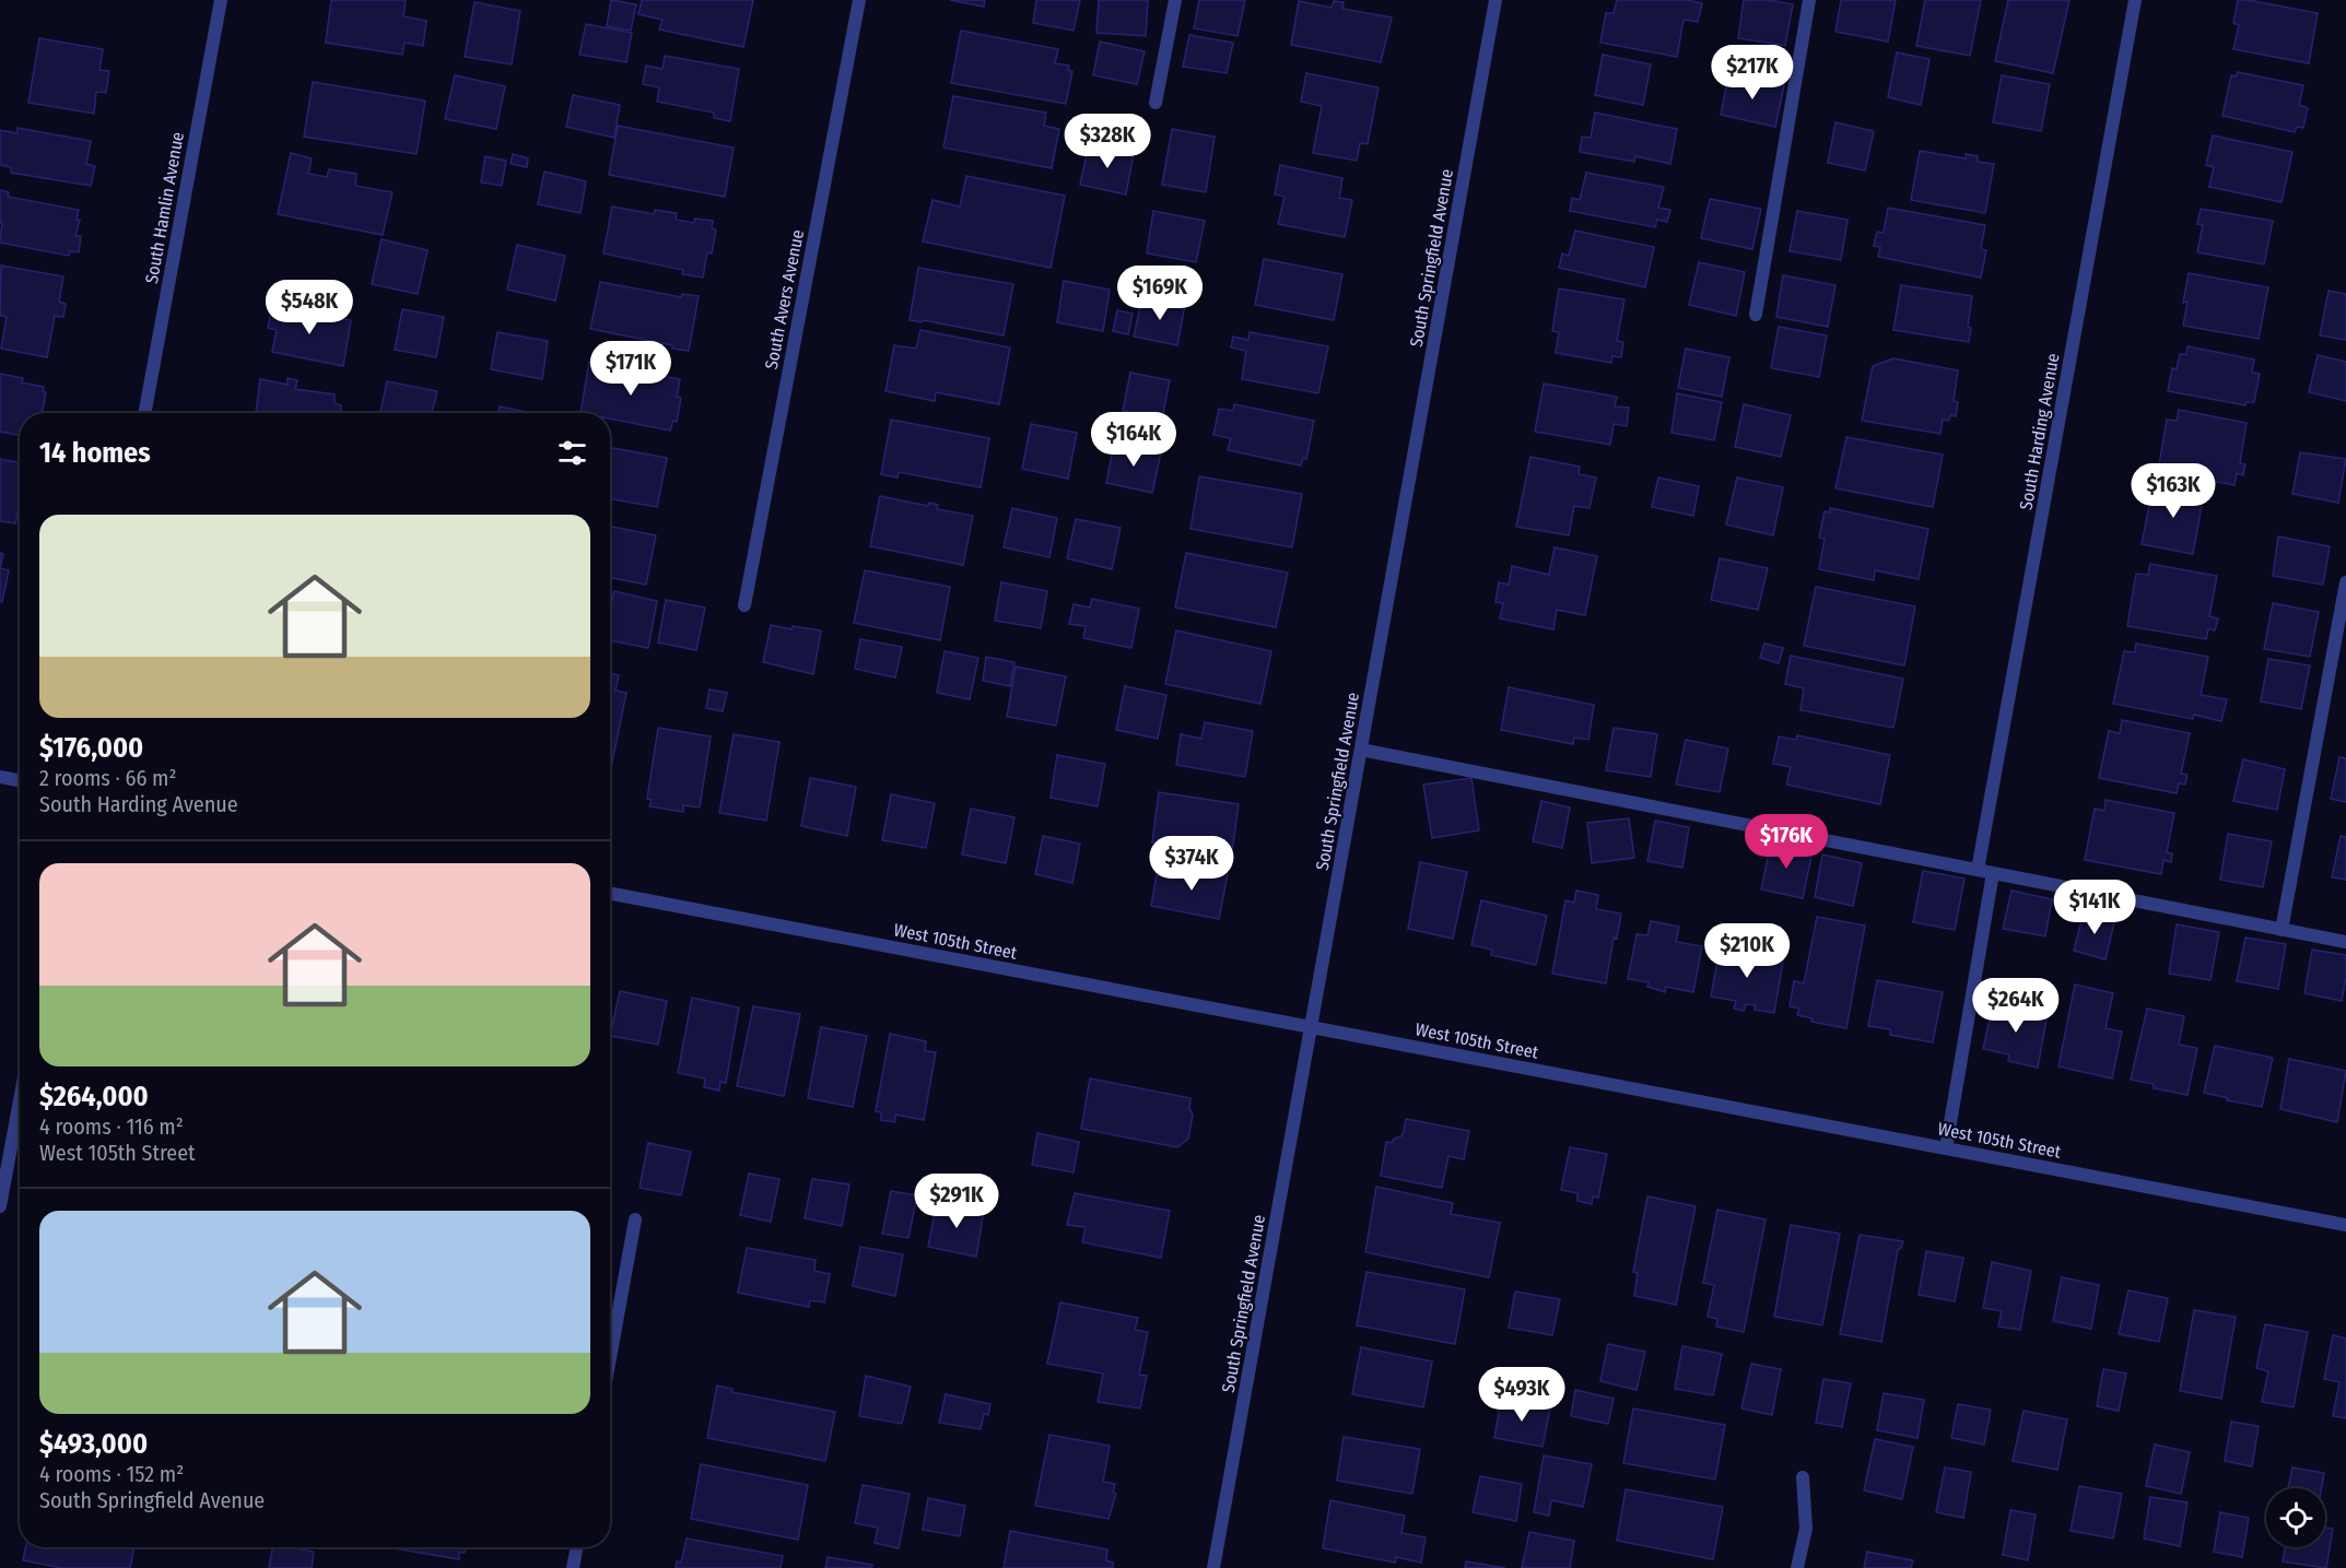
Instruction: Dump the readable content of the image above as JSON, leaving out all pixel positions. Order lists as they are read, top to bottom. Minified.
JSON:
{"streets":{"street":["South Hamlin Avenue","South Springfield Avenue","South Avers Avenue","South Harding Avenue","West 105th Street"]},"crossings":[["South Springfield Avenue","West 105th Street"]],"page":{"price":["$217K","$328K","$169K","$548K","$171K","$164K","$163K","$176K","$374K","$141K","$210K","$264K","$291K","$493K"],"heading":"14 homes","list":[{"name":"$176,000","note":"2 rooms · 66 m² · South Harding Avenue"},{"name":"$264,000","note":"4 rooms · 116 m² · West 105th Street"},{"name":"$493,000","note":"4 rooms · 152 m² · South Springfield Avenue"}]}}
